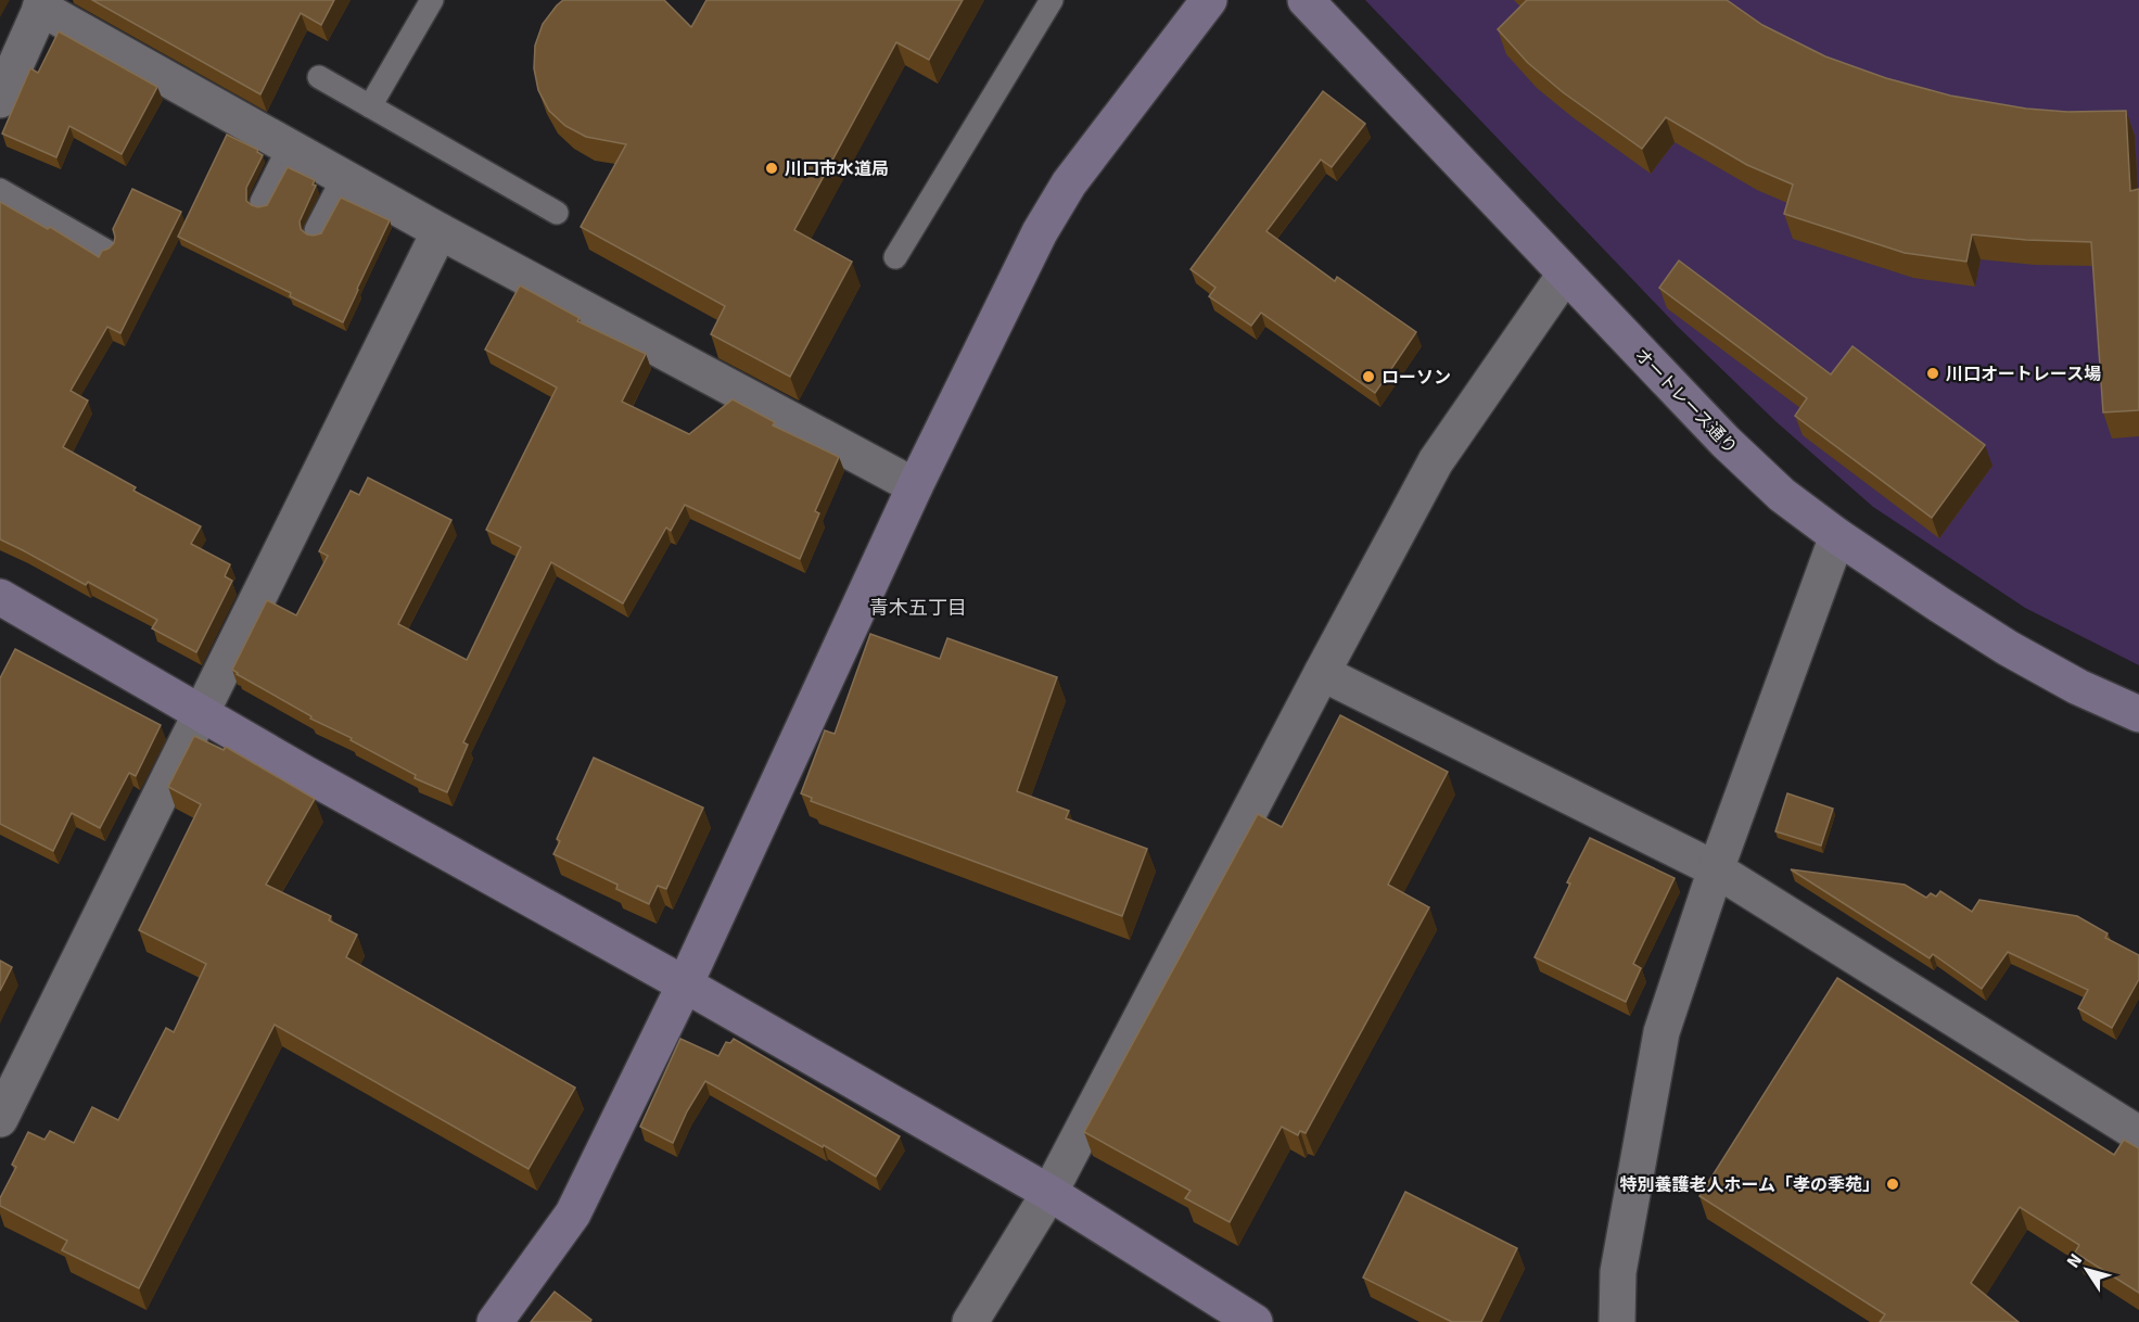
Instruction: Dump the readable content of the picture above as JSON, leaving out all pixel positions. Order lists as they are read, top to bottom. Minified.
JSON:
{"streets":{"street":["オートレース通り"]},"districts":["青木五丁目"],"places":["川口市水道局","川口オートレース場","ローソン","特別養護老人ホーム「孝の季苑」"],"north":"top left"}
